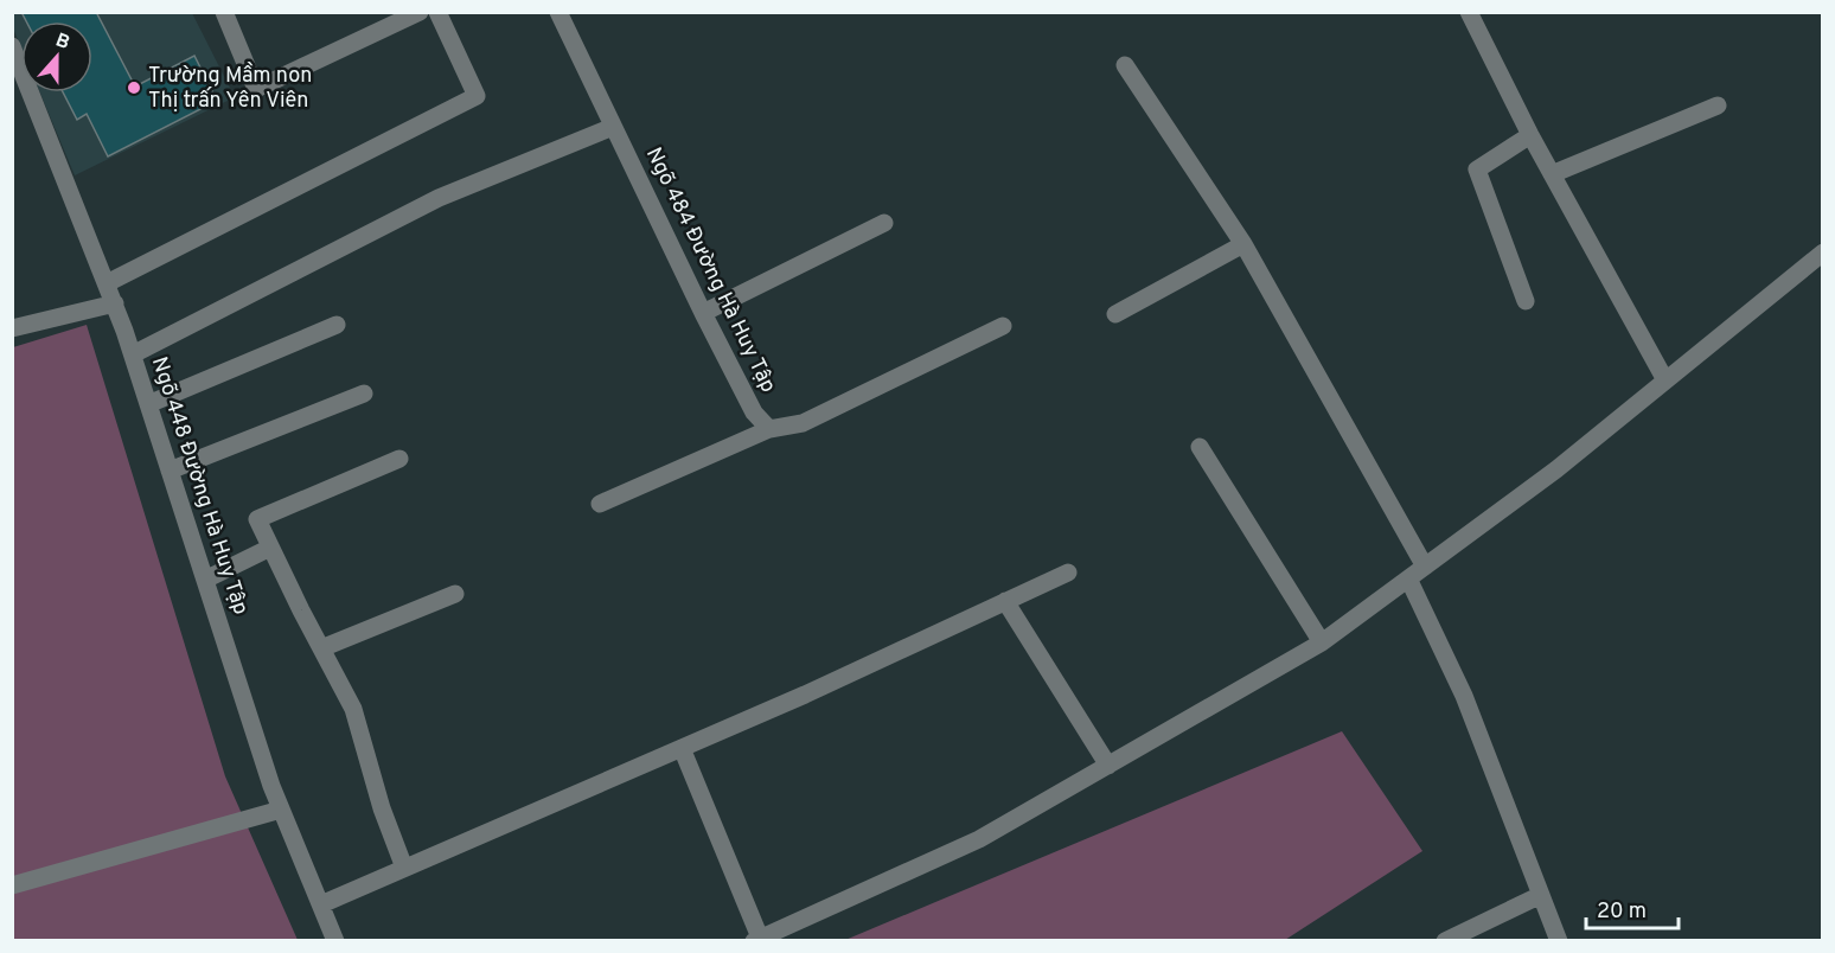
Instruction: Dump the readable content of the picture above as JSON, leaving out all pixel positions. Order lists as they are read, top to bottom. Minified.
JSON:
{"streets":{"street":["Ngõ 484 Đường Hà Huy Tập","Ngõ 448 Đường Hà Huy Tập"]},"places":["Trường Mầm non Thị trấn Yên Viên"],"scale_bar":"20 m","north":"top"}
